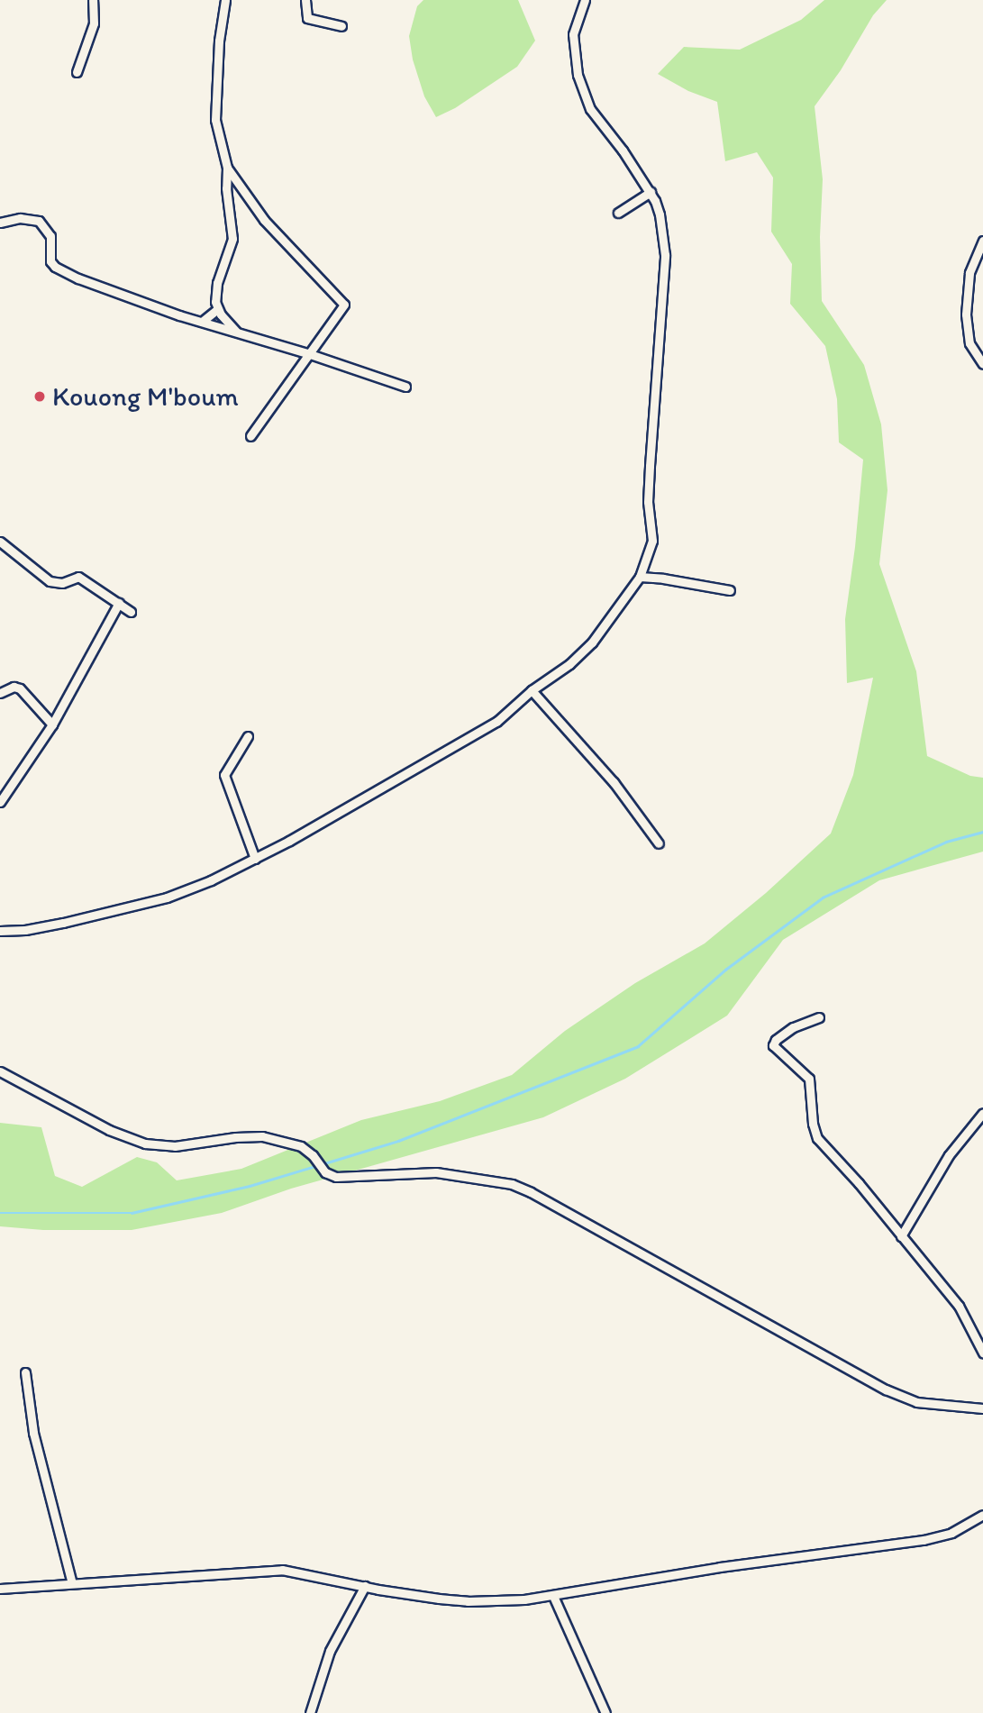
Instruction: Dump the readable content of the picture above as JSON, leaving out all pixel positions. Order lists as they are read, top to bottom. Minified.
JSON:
{"places":["Kouong M'boum"]}
